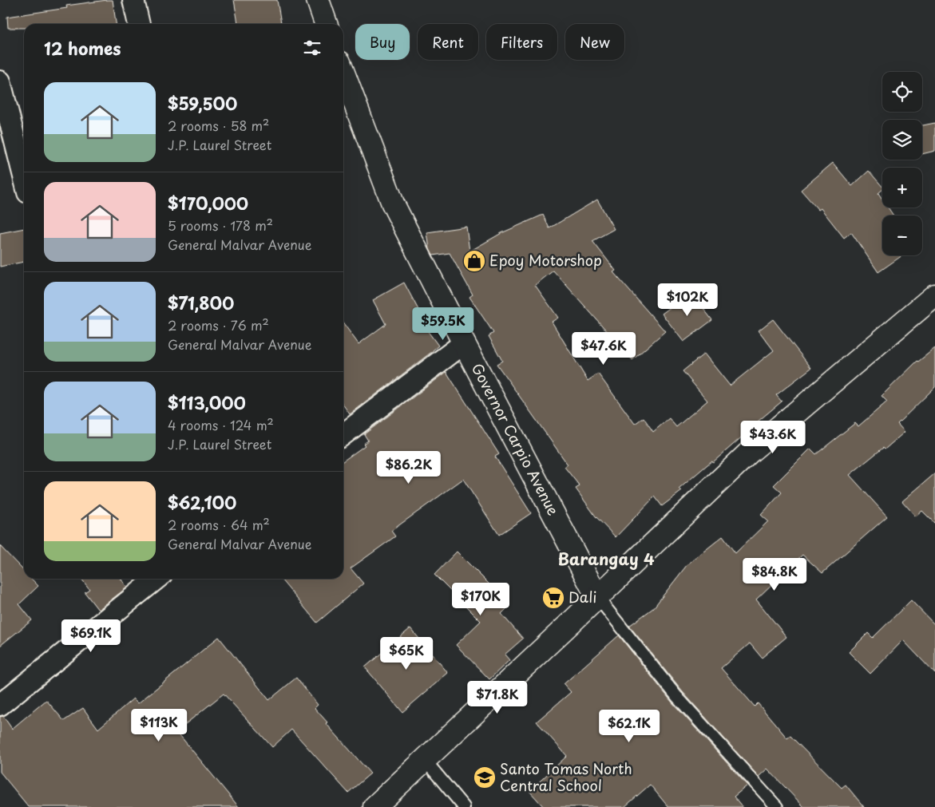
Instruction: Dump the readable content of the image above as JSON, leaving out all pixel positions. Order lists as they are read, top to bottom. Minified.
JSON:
{"streets":{"main road":["Governor Carpio Avenue"]},"districts":["Barangay 4"],"places":{"shop":["Epoy Motorshop"],"supermarket":["Dali"],"school or university":["Santo Tomas North Central School"]},"page":{"chip":["Buy","Rent","Filters","New"],"heading":"12 homes","map_buttons":["+","−"],"list":[{"name":"$59,500","note":"2 rooms · 58 m² · J.P. Laurel Street"},{"name":"$170,000","note":"5 rooms · 178 m² · General Malvar Avenue"},{"name":"$71,800","note":"2 rooms · 76 m² · General Malvar Avenue"},{"name":"$113,000","note":"4 rooms · 124 m² · J.P. Laurel Street"},{"name":"$62,100","note":"2 rooms · 64 m² · General Malvar Avenue"}],"price":["$102K","$59.5K","$47.6K","$43.6K","$86.2K","$84.8K","$170K","$69.1K","$65K","$71.8K","$113K","$62.1K"]}}
